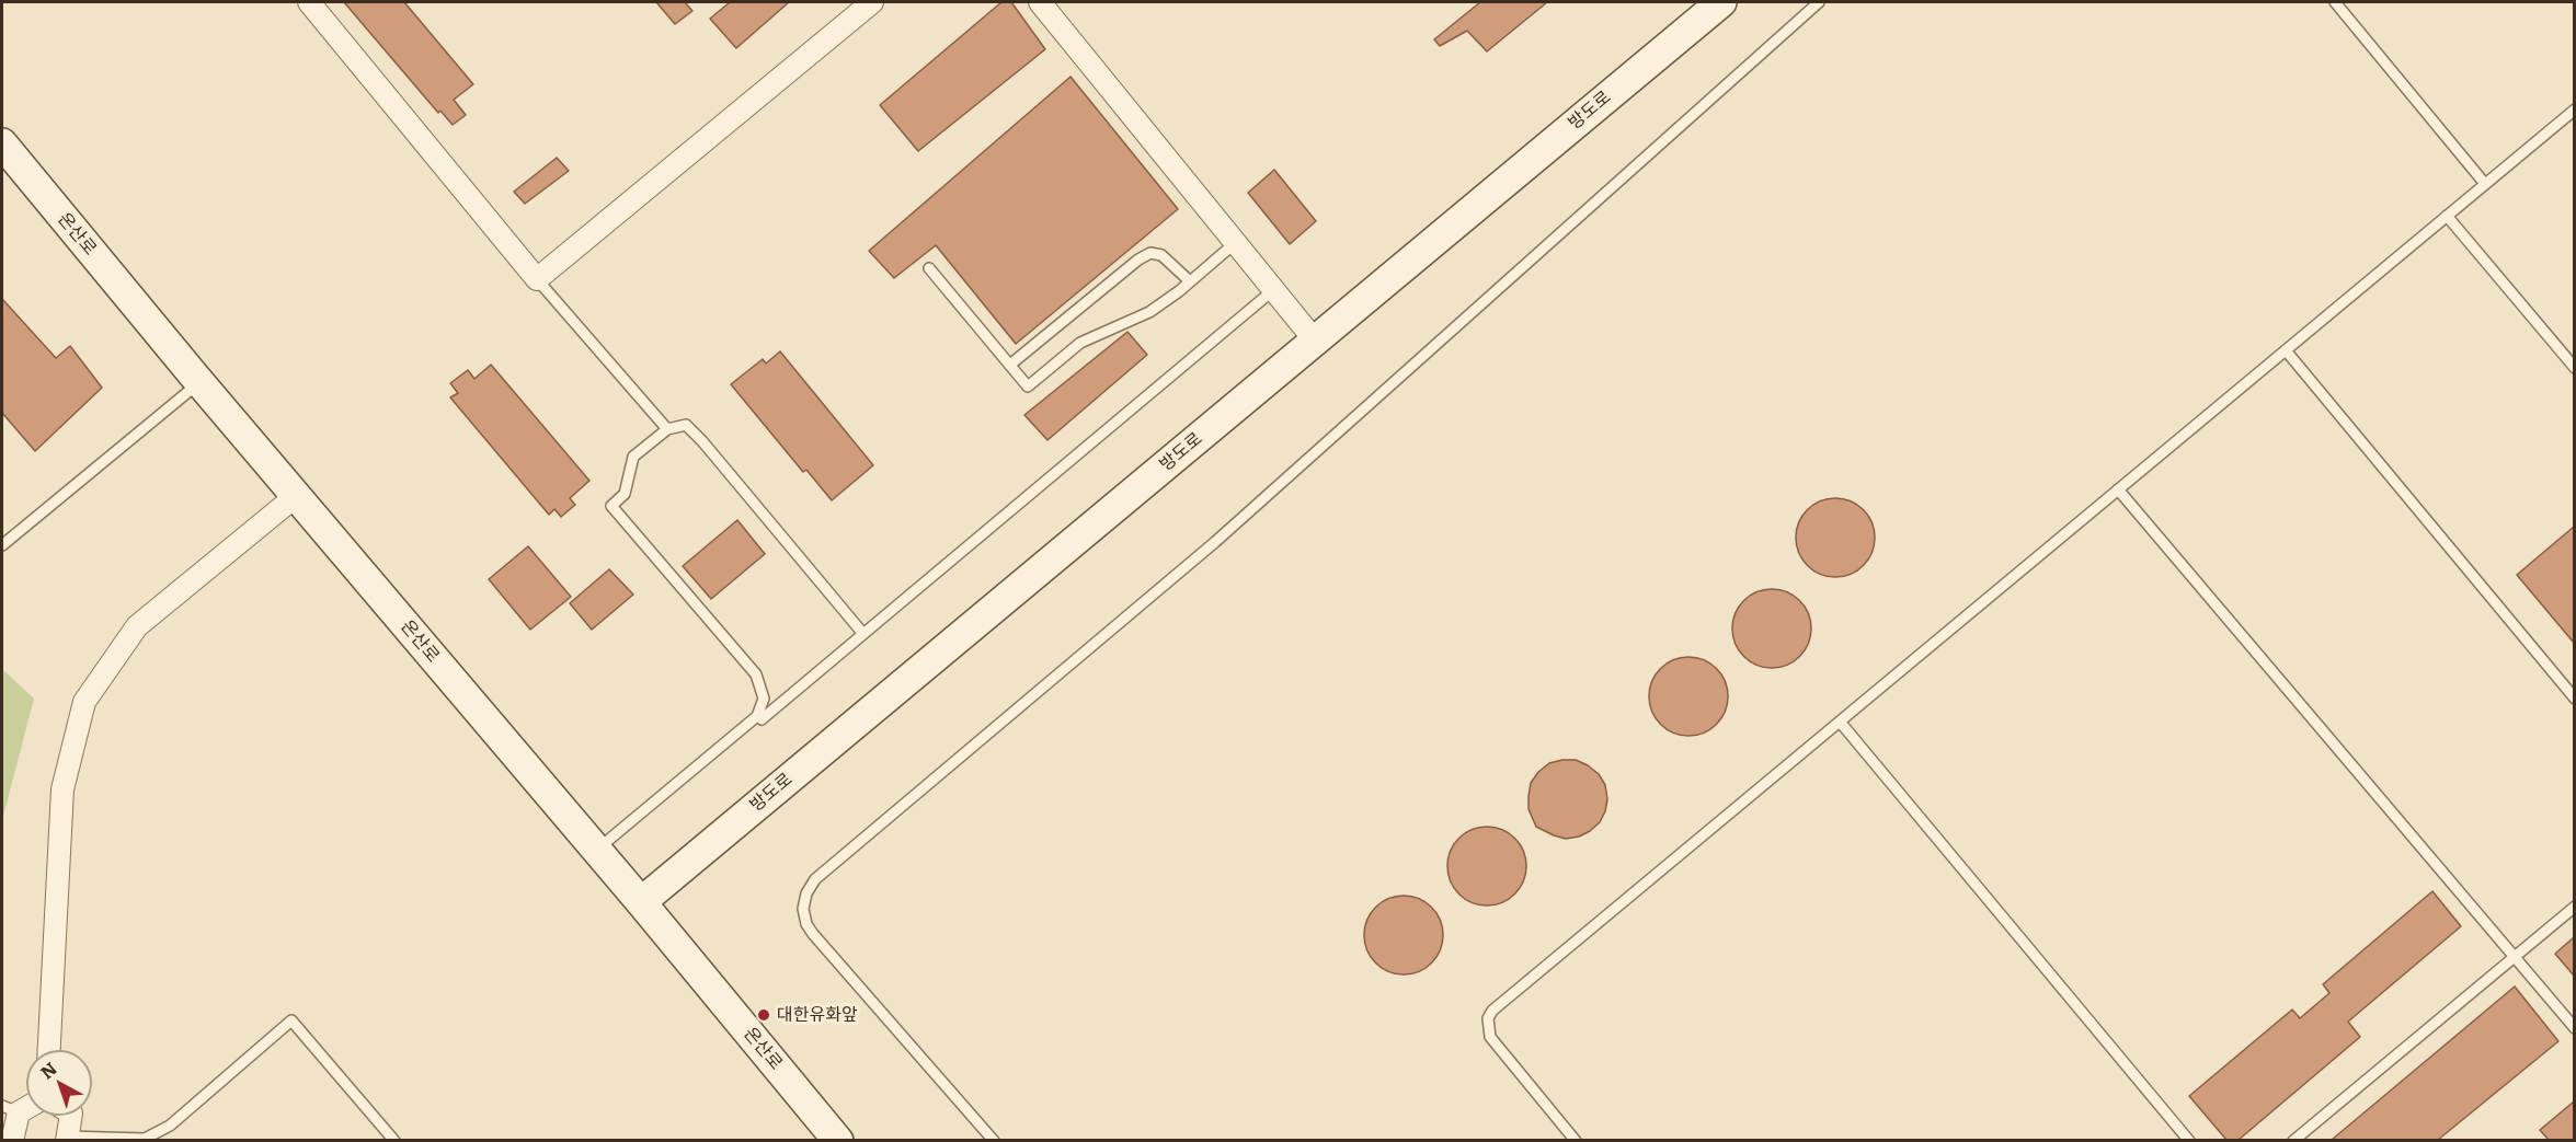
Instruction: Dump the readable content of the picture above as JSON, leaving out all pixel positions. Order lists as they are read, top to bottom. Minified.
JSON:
{"streets":{"street":["방도로","온산로"]},"crossings":[["방도로","온산로"]],"places":["대한유화앞"],"north":"top left"}
